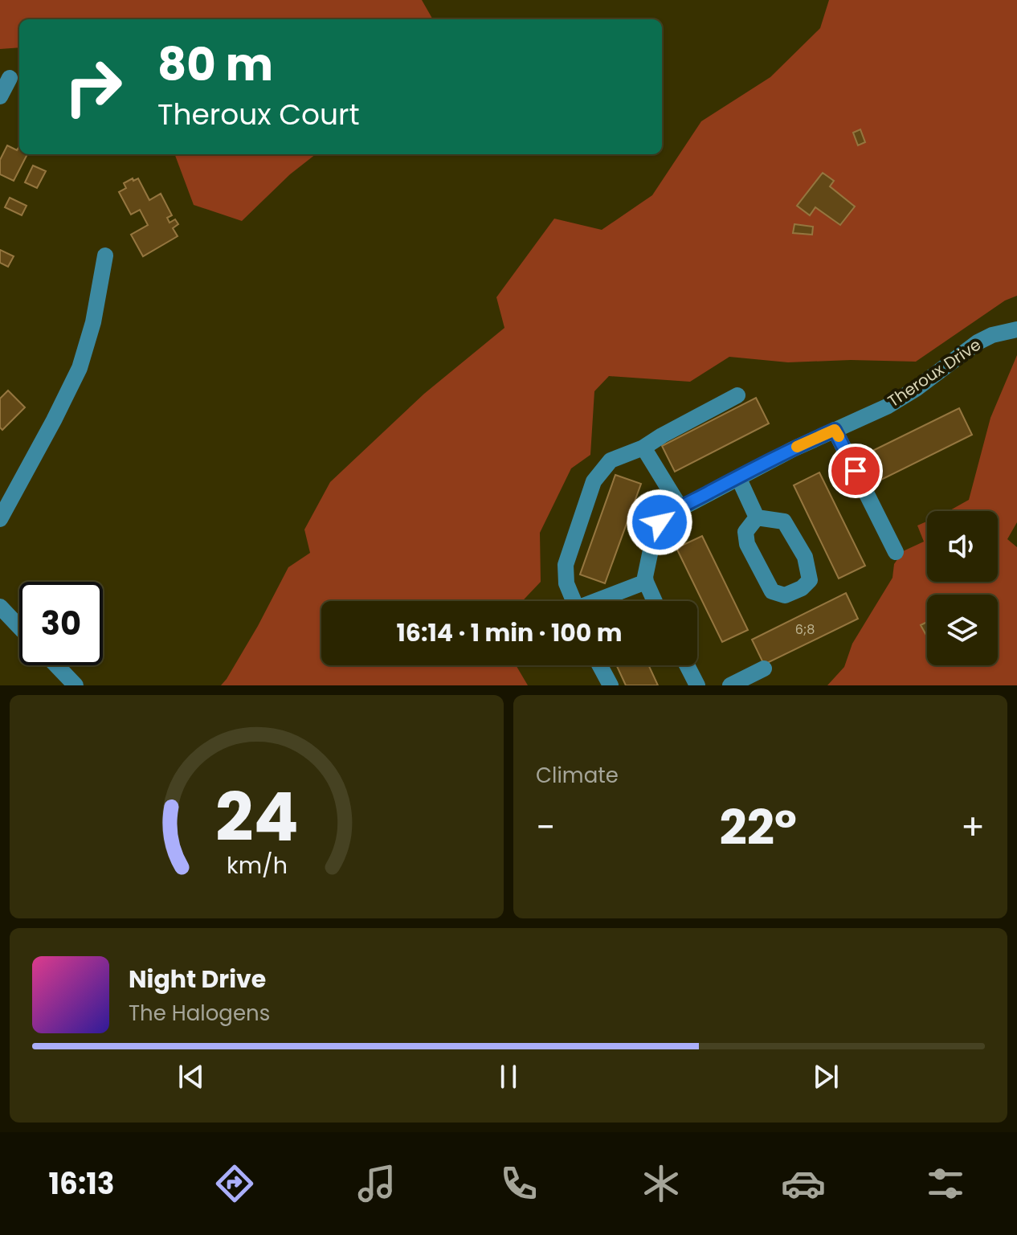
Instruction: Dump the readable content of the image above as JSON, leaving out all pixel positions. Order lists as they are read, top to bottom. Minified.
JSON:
{"streets":{"street":["Theroux Drive"]},"house_numbers":["6;8"],"page":{"turn":["80 m","Theroux Court"],"limit":"30","trip":"16:14 · 1 min · 100 m","tile":"Climate","heat":["−","22°","+"],"song":["Night Drive","The Halogens"],"tabs":"16:13","gauge":["24","km/h"]}}
